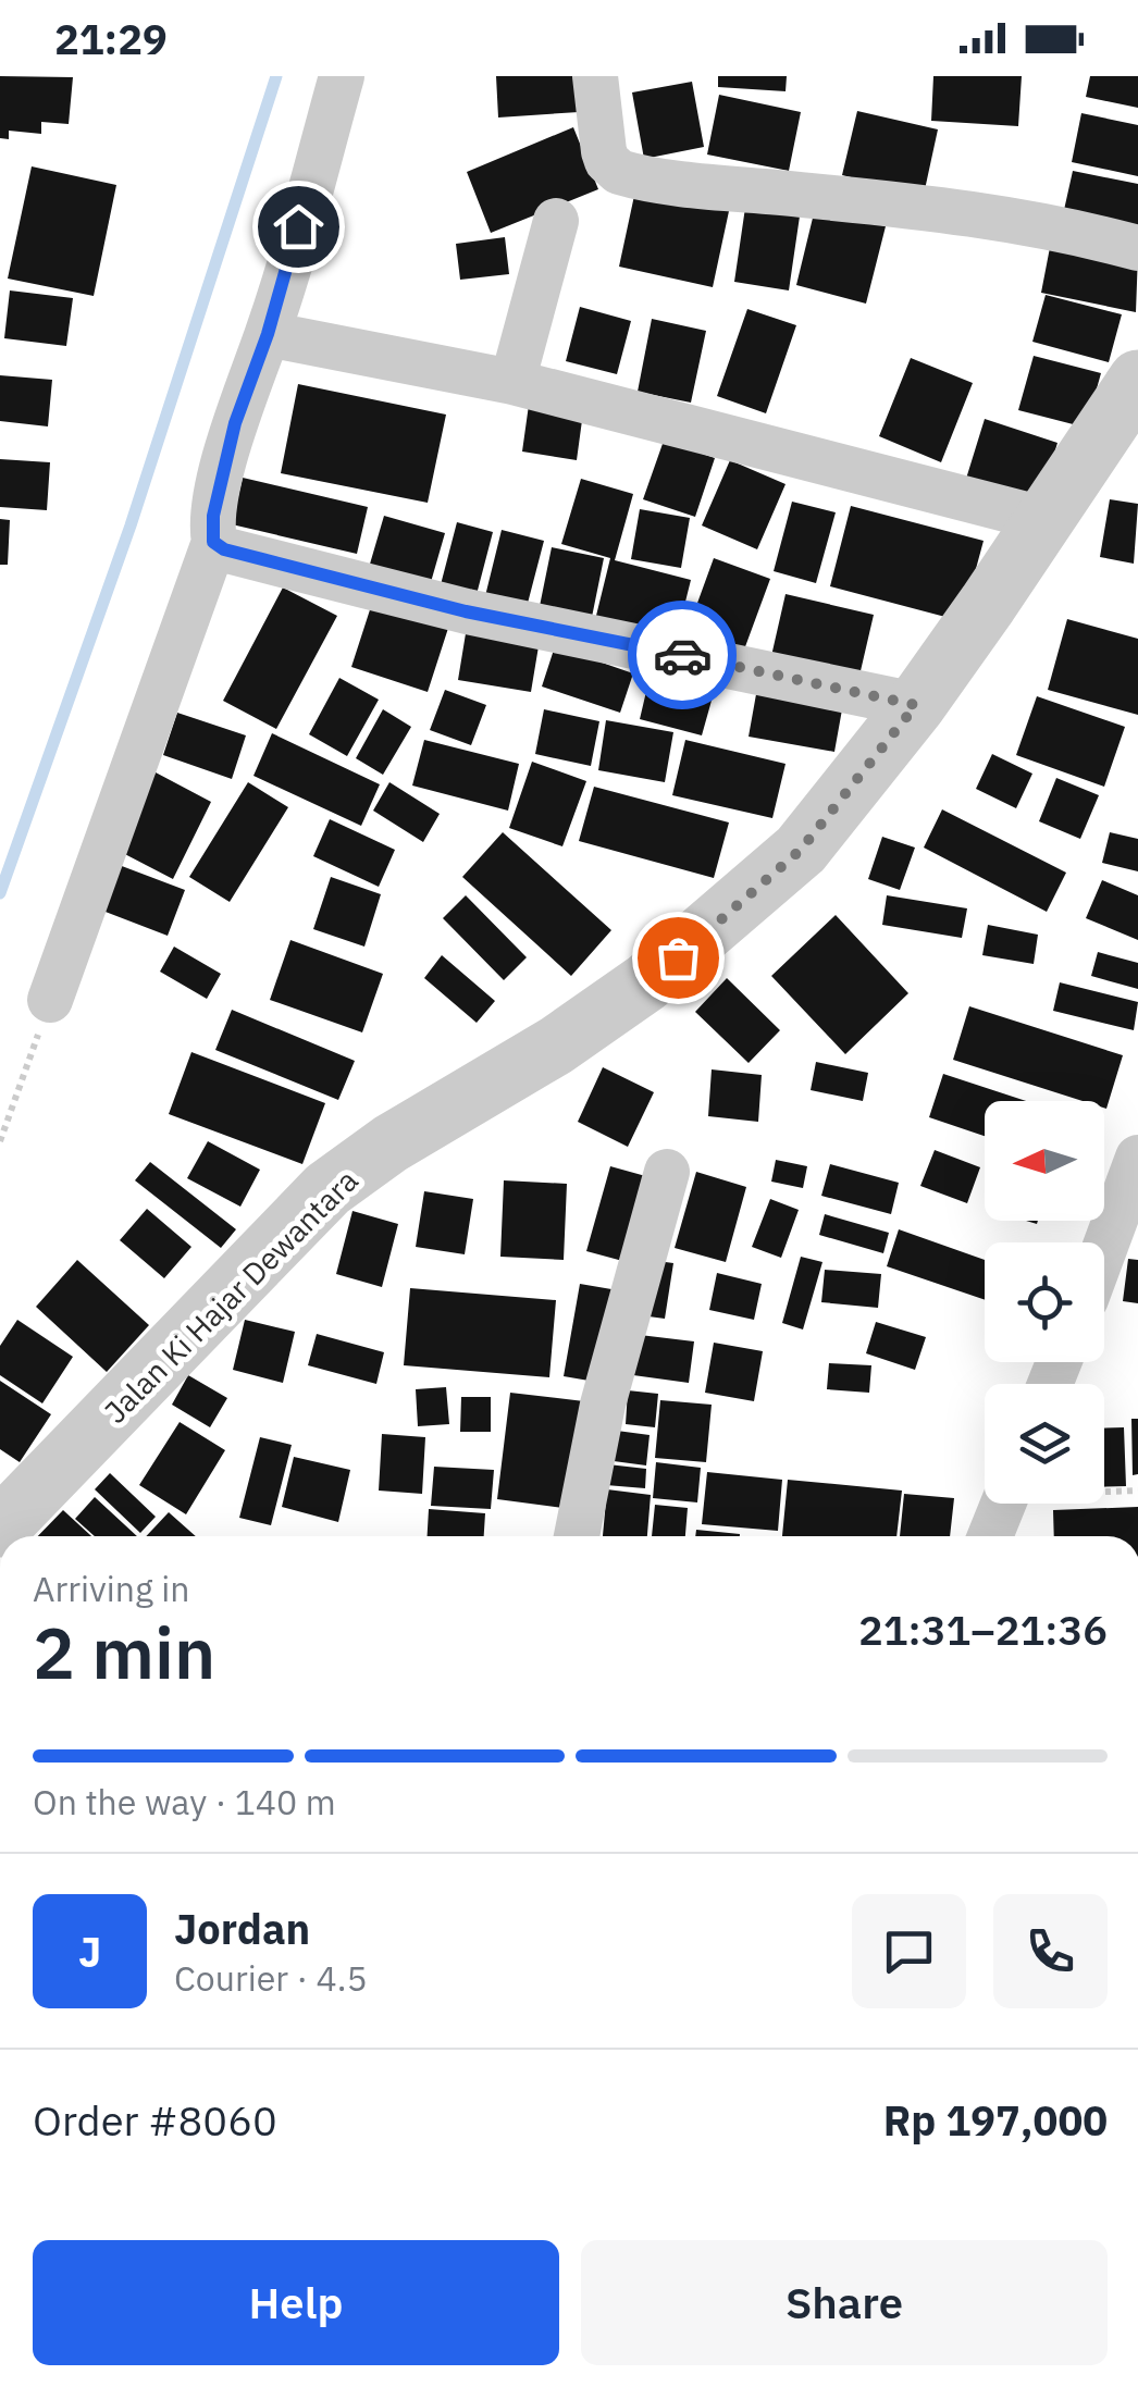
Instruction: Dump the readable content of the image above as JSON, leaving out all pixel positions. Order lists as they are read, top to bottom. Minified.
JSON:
{"streets":{"street":["Jalan Ki Hajar Dewantara"]},"north":"left","page":{"status":"21:29","heading":["2 min","Arriving in","21:31–21:36"],"panel":["Jordan","Courier · 4.5","Order #8060","Rp 197,000"],"bar":"On the way · 140 m","round":"J","buttons":["Help","Share"]}}
